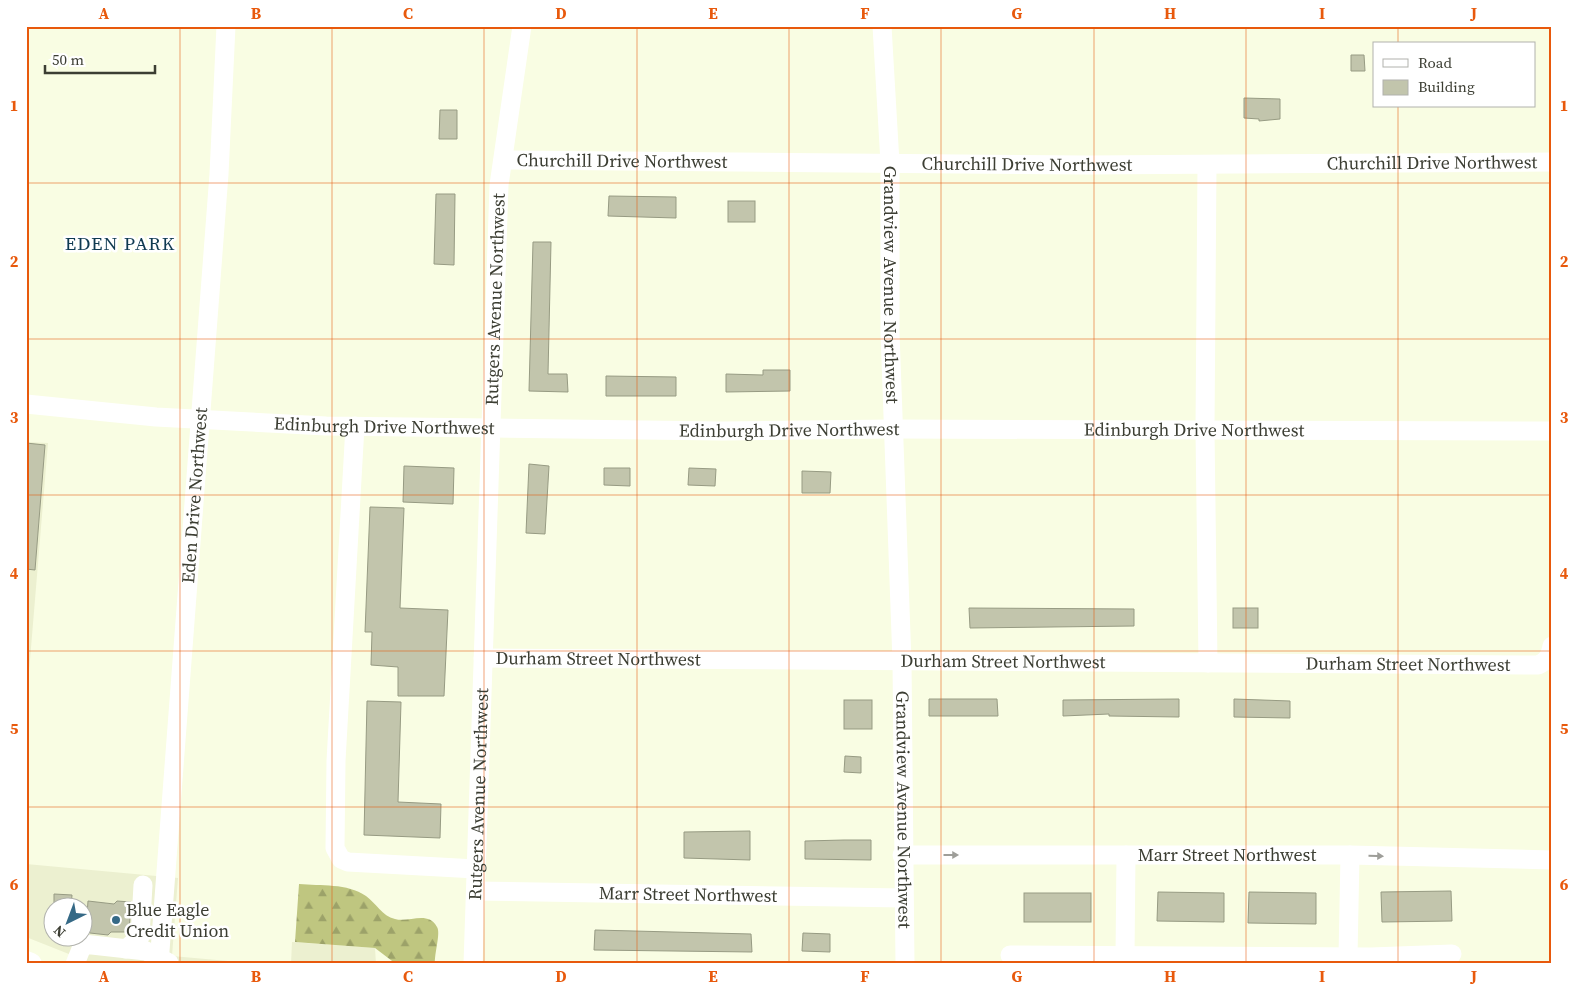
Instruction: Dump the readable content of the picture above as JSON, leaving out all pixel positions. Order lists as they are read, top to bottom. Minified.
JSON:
{"streets":{"street":["Churchill Drive Northwest","Grandview Avenue Northwest","Rutgers Avenue Northwest","Edinburgh Drive Northwest","Eden Drive Northwest","Durham Street Northwest","Marr Street Northwest"]},"crossings":[["Churchill Drive Northwest","Grandview Avenue Northwest"],["Churchill Drive Northwest","Rutgers Avenue Northwest"],["Grandview Avenue Northwest","Edinburgh Drive Northwest"],["Grandview Avenue Northwest","Durham Street Northwest"],["Grandview Avenue Northwest","Marr Street Northwest"],["Rutgers Avenue Northwest","Edinburgh Drive Northwest"],["Rutgers Avenue Northwest","Durham Street Northwest"],["Rutgers Avenue Northwest","Marr Street Northwest"],["Edinburgh Drive Northwest","Eden Drive Northwest"]],"districts":["EDEN PARK"],"places":["Blue Eagle Credit Union"],"legend":["Road","Building"],"scale_bar":"50 m","north":"bottom left","grid":{"columns":["A","B","C","D","E","F","G","H","I","J"],"rows":["1","2","3","4","5","6"]}}
